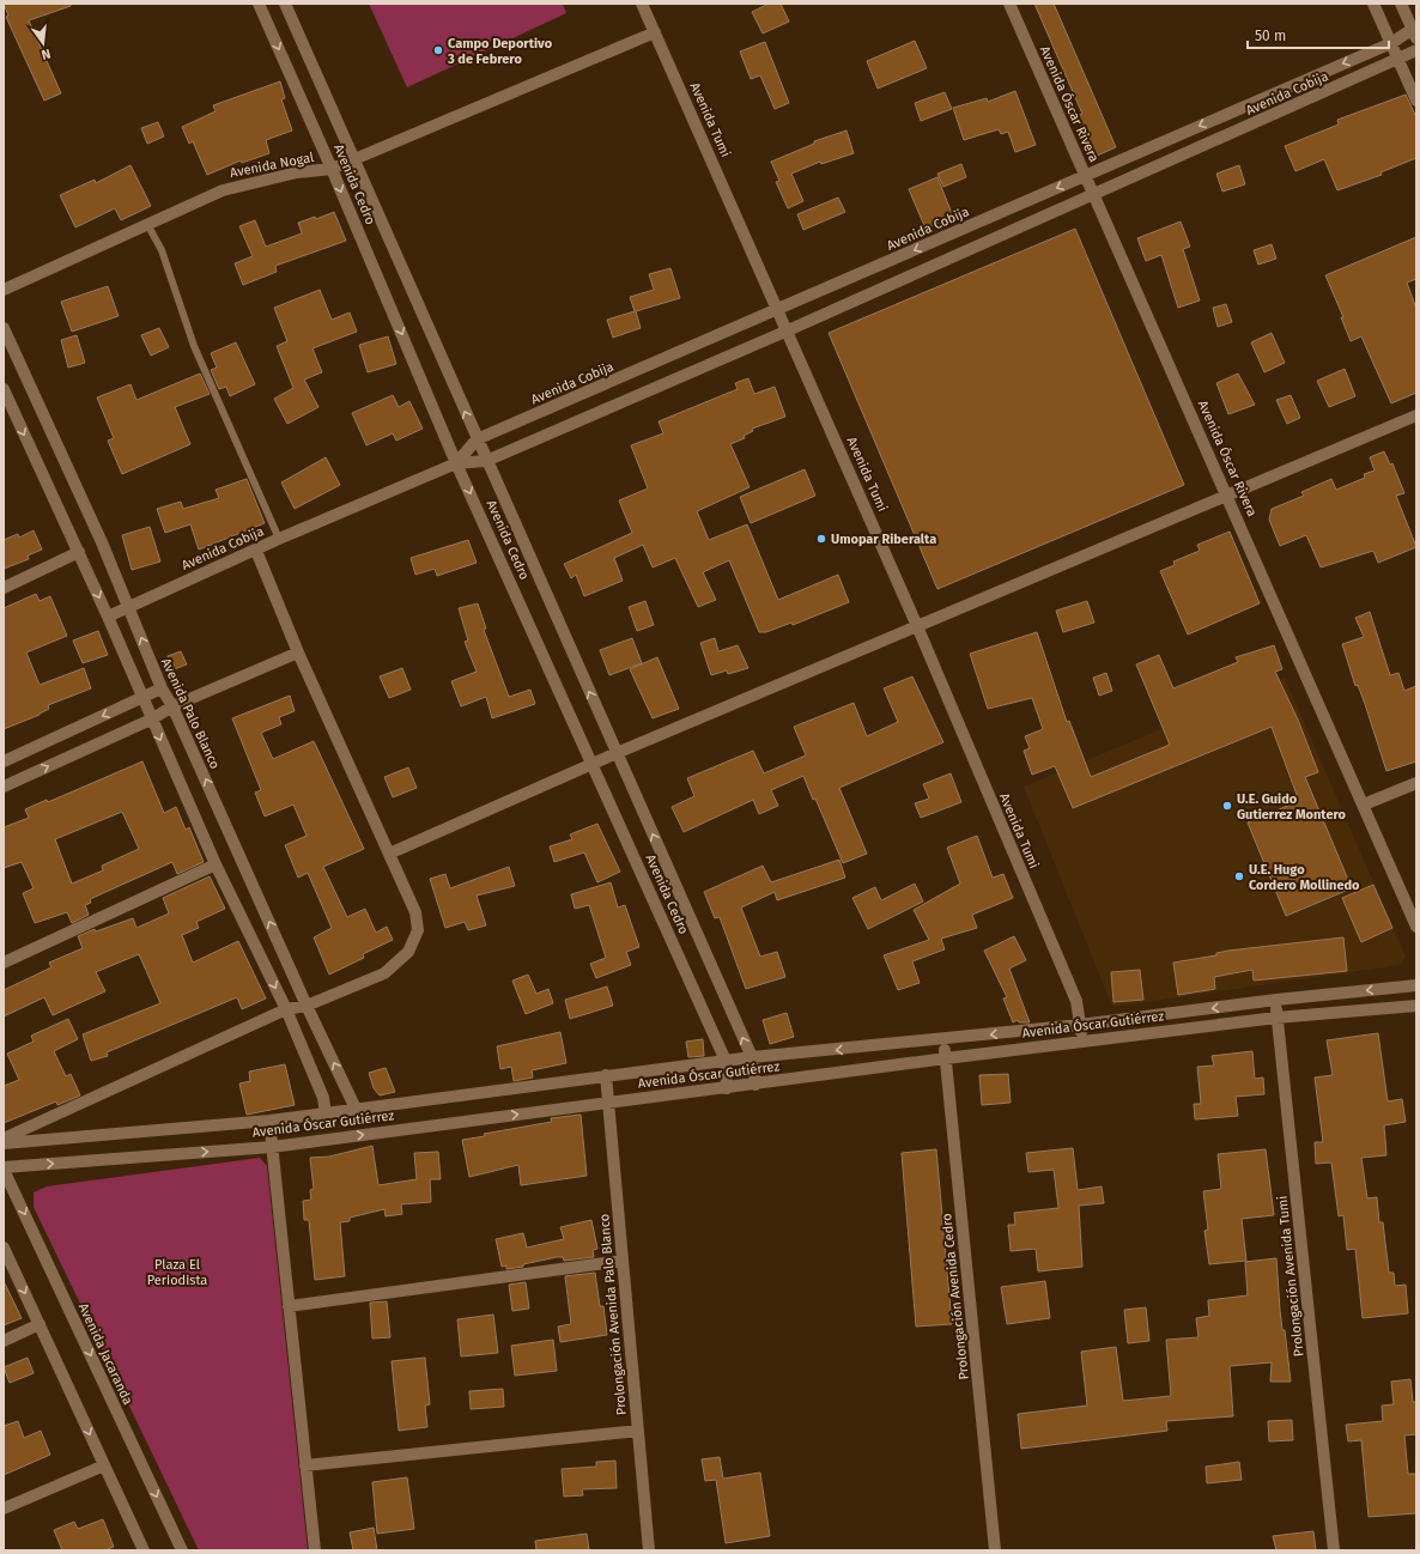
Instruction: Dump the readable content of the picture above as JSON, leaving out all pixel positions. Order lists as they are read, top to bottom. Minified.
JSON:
{"streets":{"street":["Avenida Cobija","Avenida Óscar Rivera","Avenida Tumi","Avenida Nogal","Avenida Cedro","Avenida Palo Blanco","Avenida Óscar Gutiérrez","Prolongación Avenida Tumi","Prolongación Avenida Cedro","Prolongación Avenida Palo Blanco","Avenida Jacaranda"]},"crossings":[["Avenida Cobija","Avenida Óscar Rivera"],["Avenida Cobija","Avenida Tumi"],["Avenida Cobija","Avenida Cedro"],["Avenida Cobija","Avenida Palo Blanco"],["Avenida Tumi","Avenida Nogal"],["Avenida Tumi","Avenida Óscar Gutiérrez"],["Avenida Nogal","Avenida Cedro"],["Avenida Cedro","Avenida Óscar Gutiérrez"],["Avenida Palo Blanco","Avenida Óscar Gutiérrez"],["Avenida Óscar Gutiérrez","Prolongación Avenida Tumi"],["Avenida Óscar Gutiérrez","Prolongación Avenida Cedro"],["Avenida Óscar Gutiérrez","Prolongación Avenida Palo Blanco"],["Avenida Óscar Gutiérrez","Avenida Jacaranda"]],"parks":["Plaza El Periodista"],"places":["Campo Deportivo 3 de Febrero","Umopar Riberalta","U.E. Guido Gutierrez Montero","U.E. Hugo Cordero Mollinedo"],"scale_bar":"50 m","north":"bottom"}
